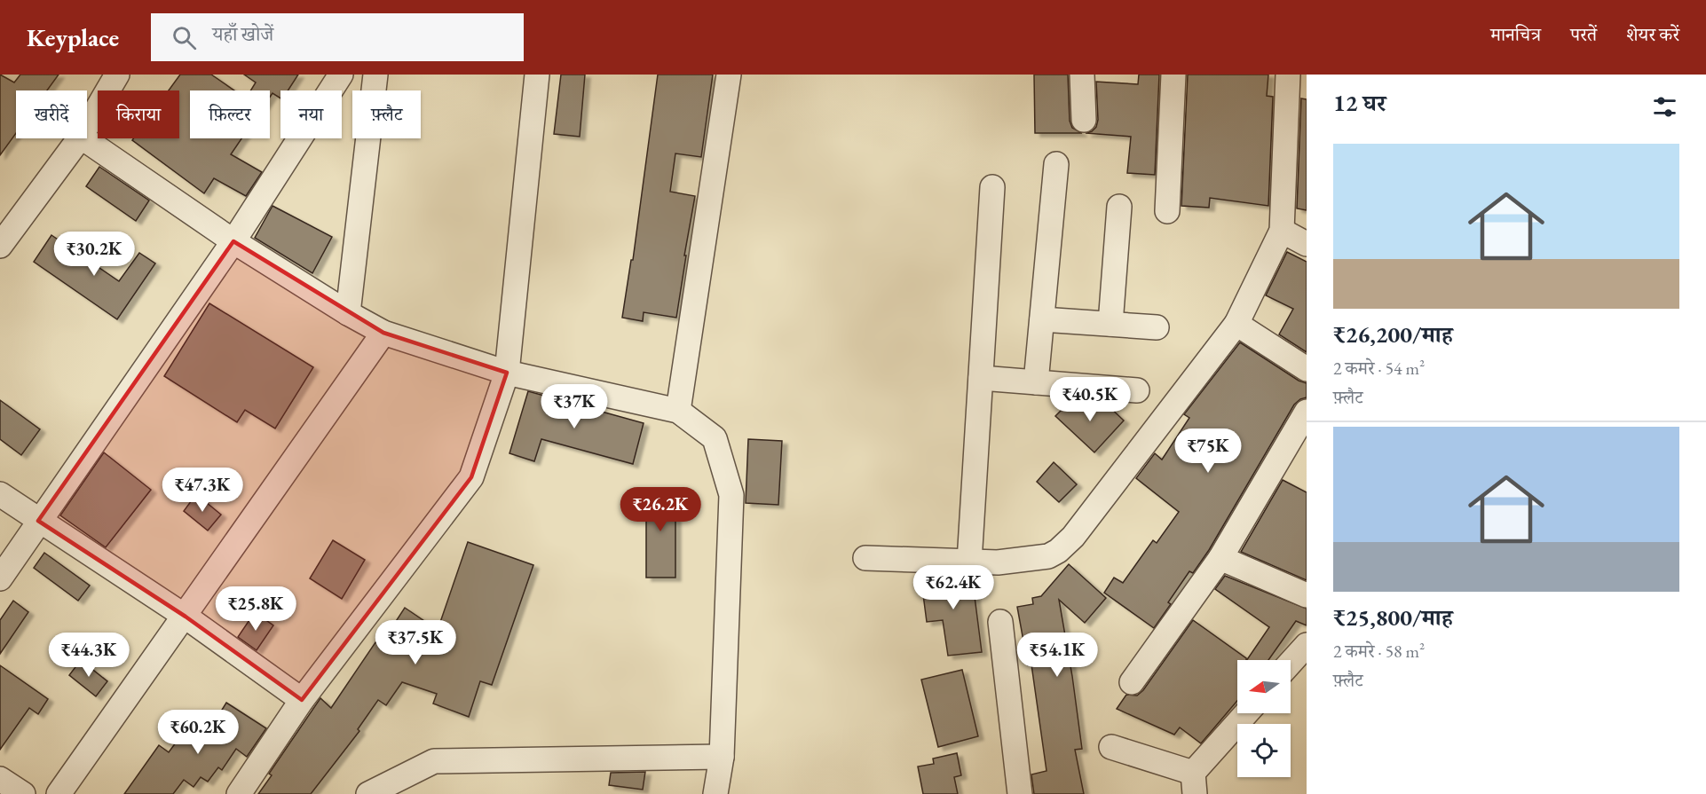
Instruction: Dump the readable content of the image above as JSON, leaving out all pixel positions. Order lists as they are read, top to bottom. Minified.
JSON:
{"north":"left","page":{"header":"Keyplace","search":"यहाँ खोजें","nav":["मानचित्र","परतें","शेयर करें"],"heading":"12 घर","chip":["खरीदें","किराया","फ़िल्टर","नया","फ़्लैट"],"list":[{"name":"₹26,200/माह","note":"2 कमरे · 54 m² · फ़्लैट"},{"name":"₹25,800/माह","note":"2 कमरे · 58 m² · फ़्लैट"}],"price":["₹30.2K","₹40.5K","₹37K","₹75K","₹47.3K","₹26.2K","₹62.4K","₹25.8K","₹37.5K","₹44.3K","₹54.1K","₹60.2K"]}}
